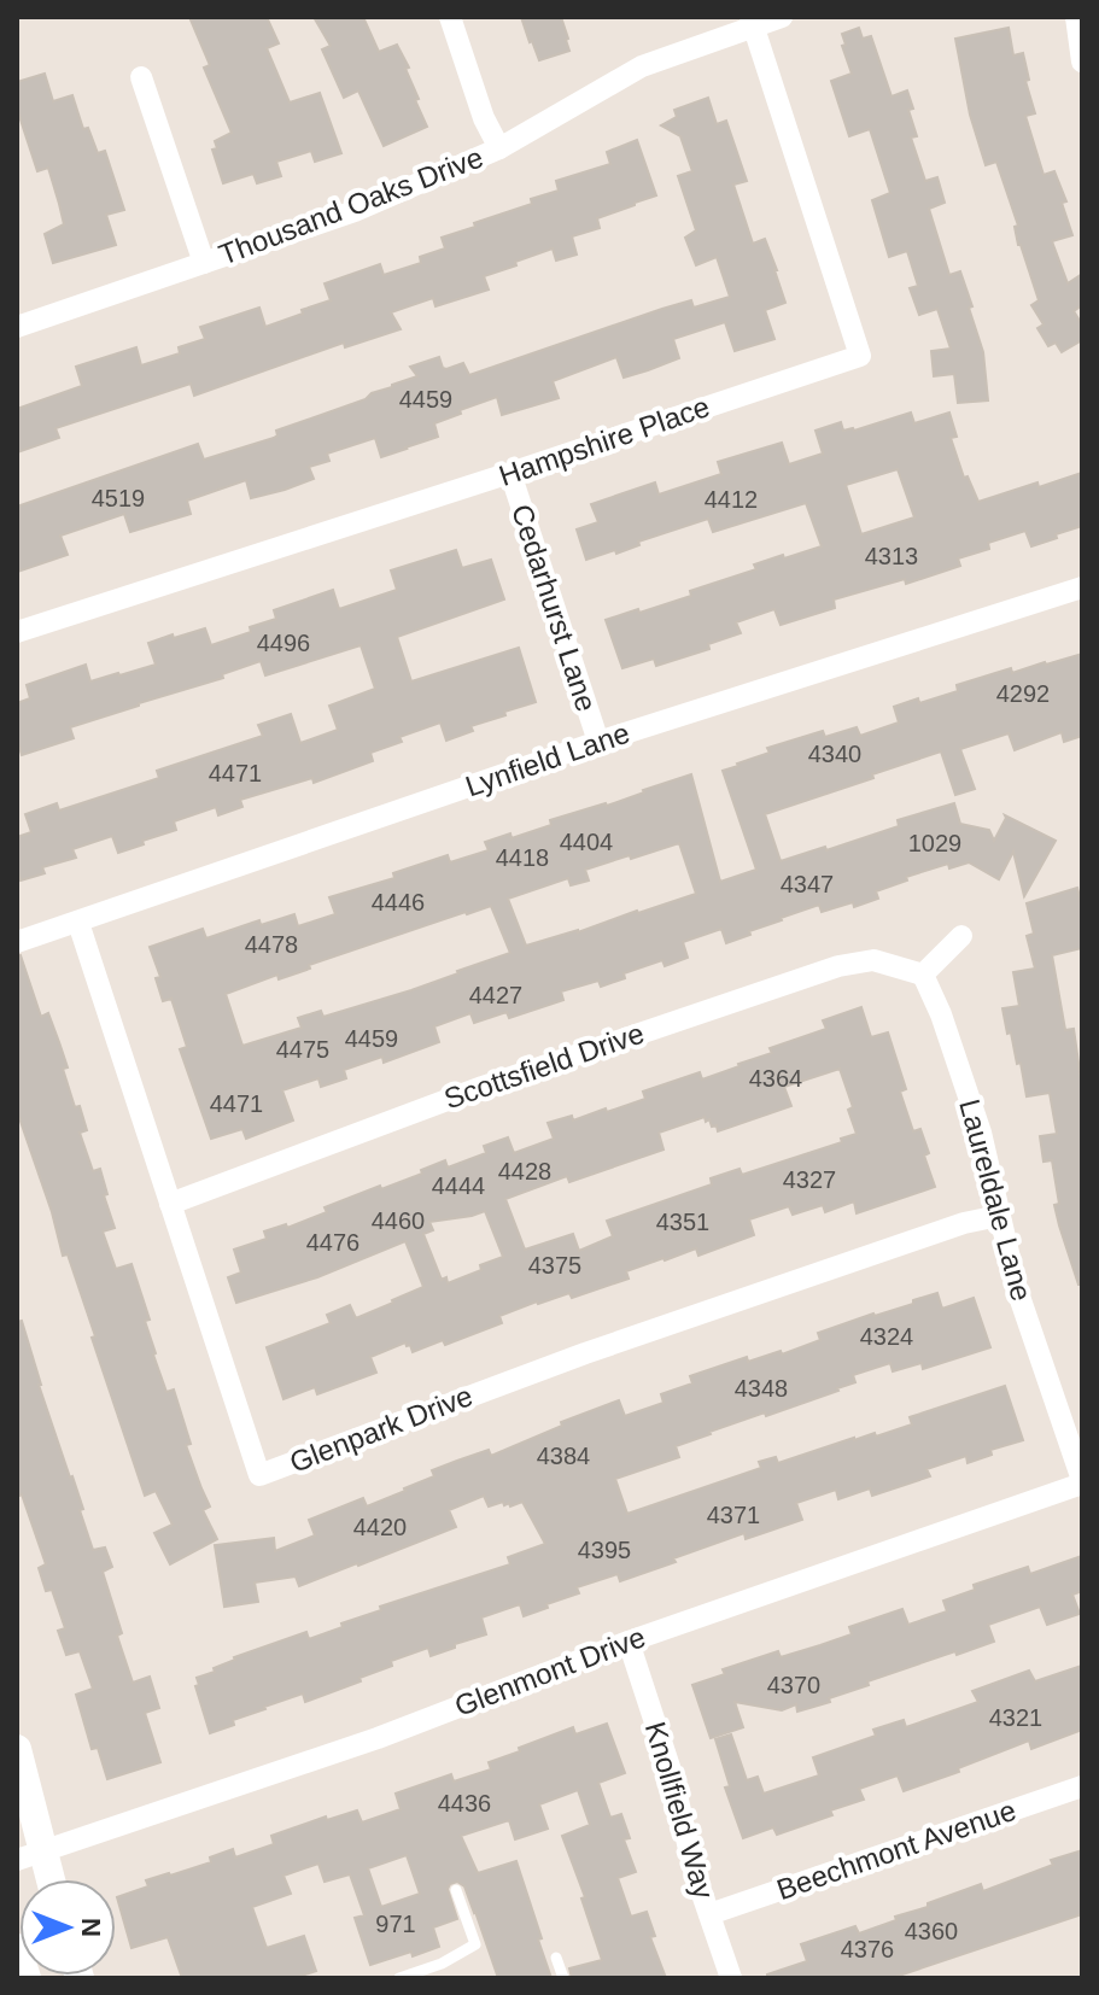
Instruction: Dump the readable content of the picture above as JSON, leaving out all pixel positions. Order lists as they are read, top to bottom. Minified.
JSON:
{"streets":{"street":["Thousand Oaks Drive","Hampshire Place","Cedarhurst Lane","Lynfield Lane","Scottsfield Drive","Laureldale Lane","Glenpark Drive","Glenmont Drive","Knollfield Way","Beechmont Avenue"]},"crossings":[["Thousand Oaks Drive","Hampshire Place"],["Hampshire Place","Cedarhurst Lane"],["Cedarhurst Lane","Lynfield Lane"],["Lynfield Lane","Glenpark Drive"],["Scottsfield Drive","Laureldale Lane"],["Scottsfield Drive","Glenpark Drive"],["Laureldale Lane","Glenpark Drive"],["Laureldale Lane","Glenmont Drive"],["Glenmont Drive","Knollfield Way"],["Knollfield Way","Beechmont Avenue"]],"house_numbers":["4459","4519","4412","4313","4496","4292","4340","4471","4404","1029","4418","4347","4446","4478","4427","4459","4475","4364","4471","4428","4327","4444","4460","4351","4476","4375","4324","4348","4384","4371","4420","4395","4370","4321","4436","971","4360","4376"],"north":"right"}
